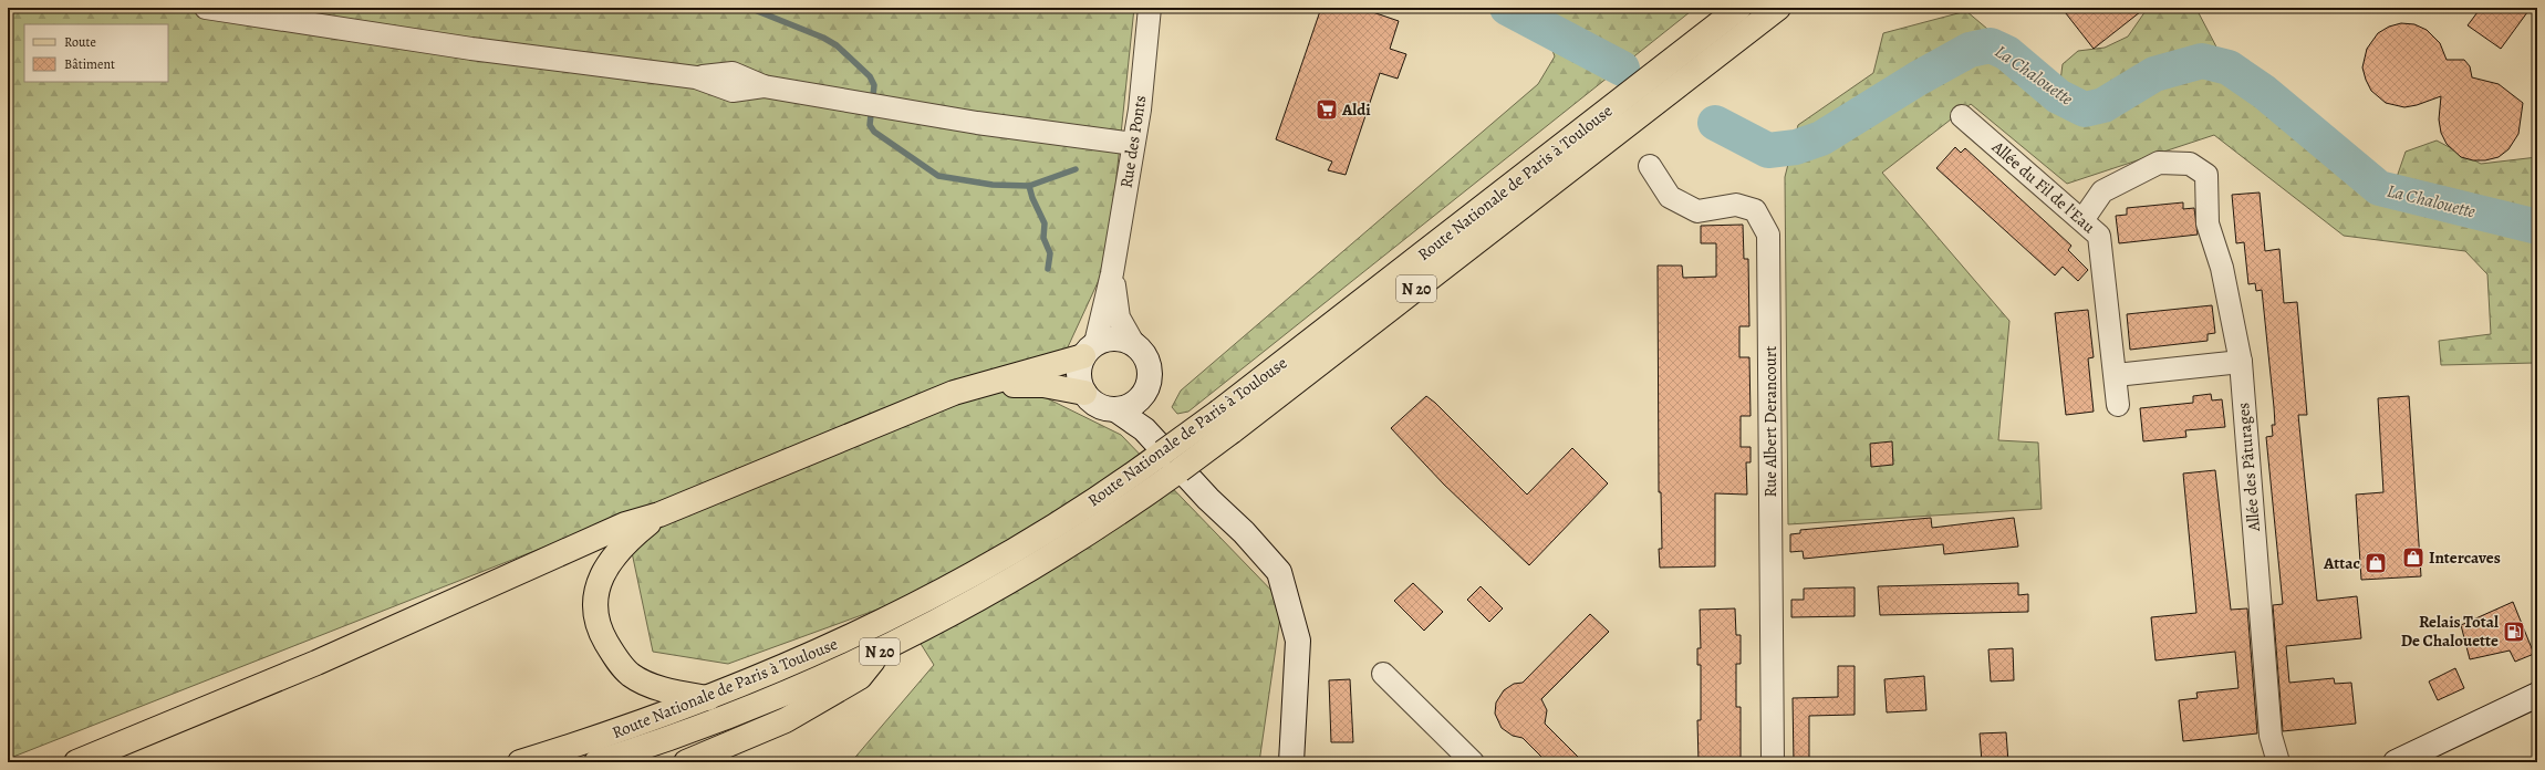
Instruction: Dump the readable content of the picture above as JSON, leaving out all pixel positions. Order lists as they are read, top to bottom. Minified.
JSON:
{"streets":{"main road":["Route Nationale de Paris à Toulouse","N 20"],"street":["Rue des Ponts","Allée du Fil de l'Eau","Rue Albert Derancourt","Allée des Pâturages"]},"crossings":[["Allée du Fil de l'Eau","Allée des Pâturages"]],"water":["La Chalouette"],"places":{"supermarket":["Aldi"],"shop":["Intercaves","Attac"],"fuel station":["Relais Total De Chalouette"]},"legend":["Route","Bâtiment"]}
